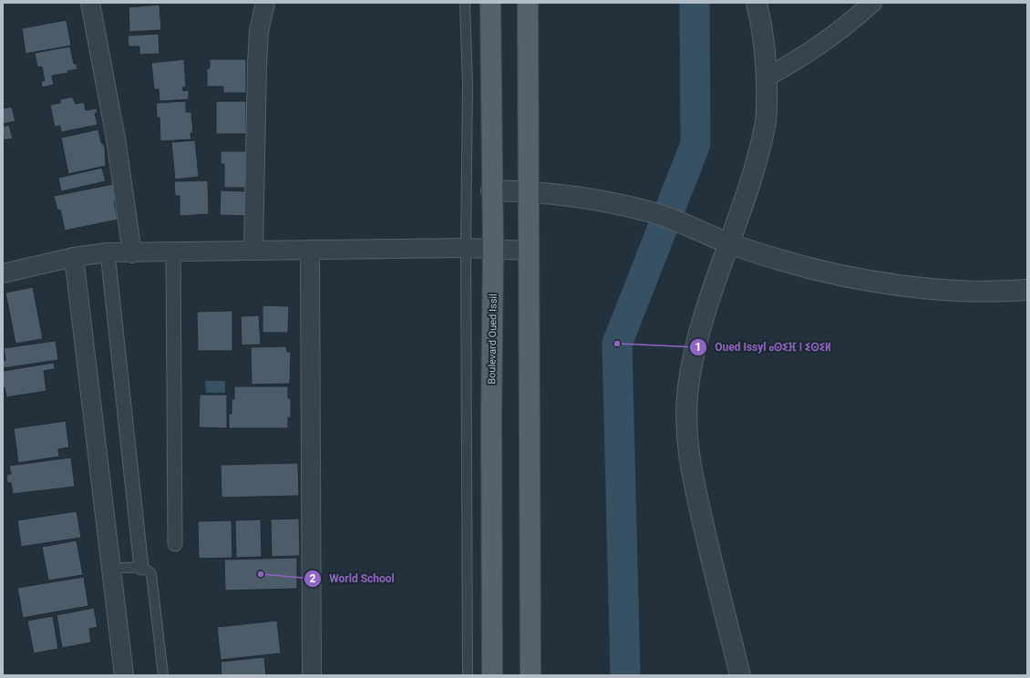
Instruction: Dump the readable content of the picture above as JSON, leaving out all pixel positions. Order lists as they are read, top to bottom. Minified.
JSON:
{"streets":{"main road":["Boulevard Oued Issil"]},"places":["Oued Issyl ⴰⵙⵉⴼ ⵏ ⵉⵙⵉⵍ","World School"]}
